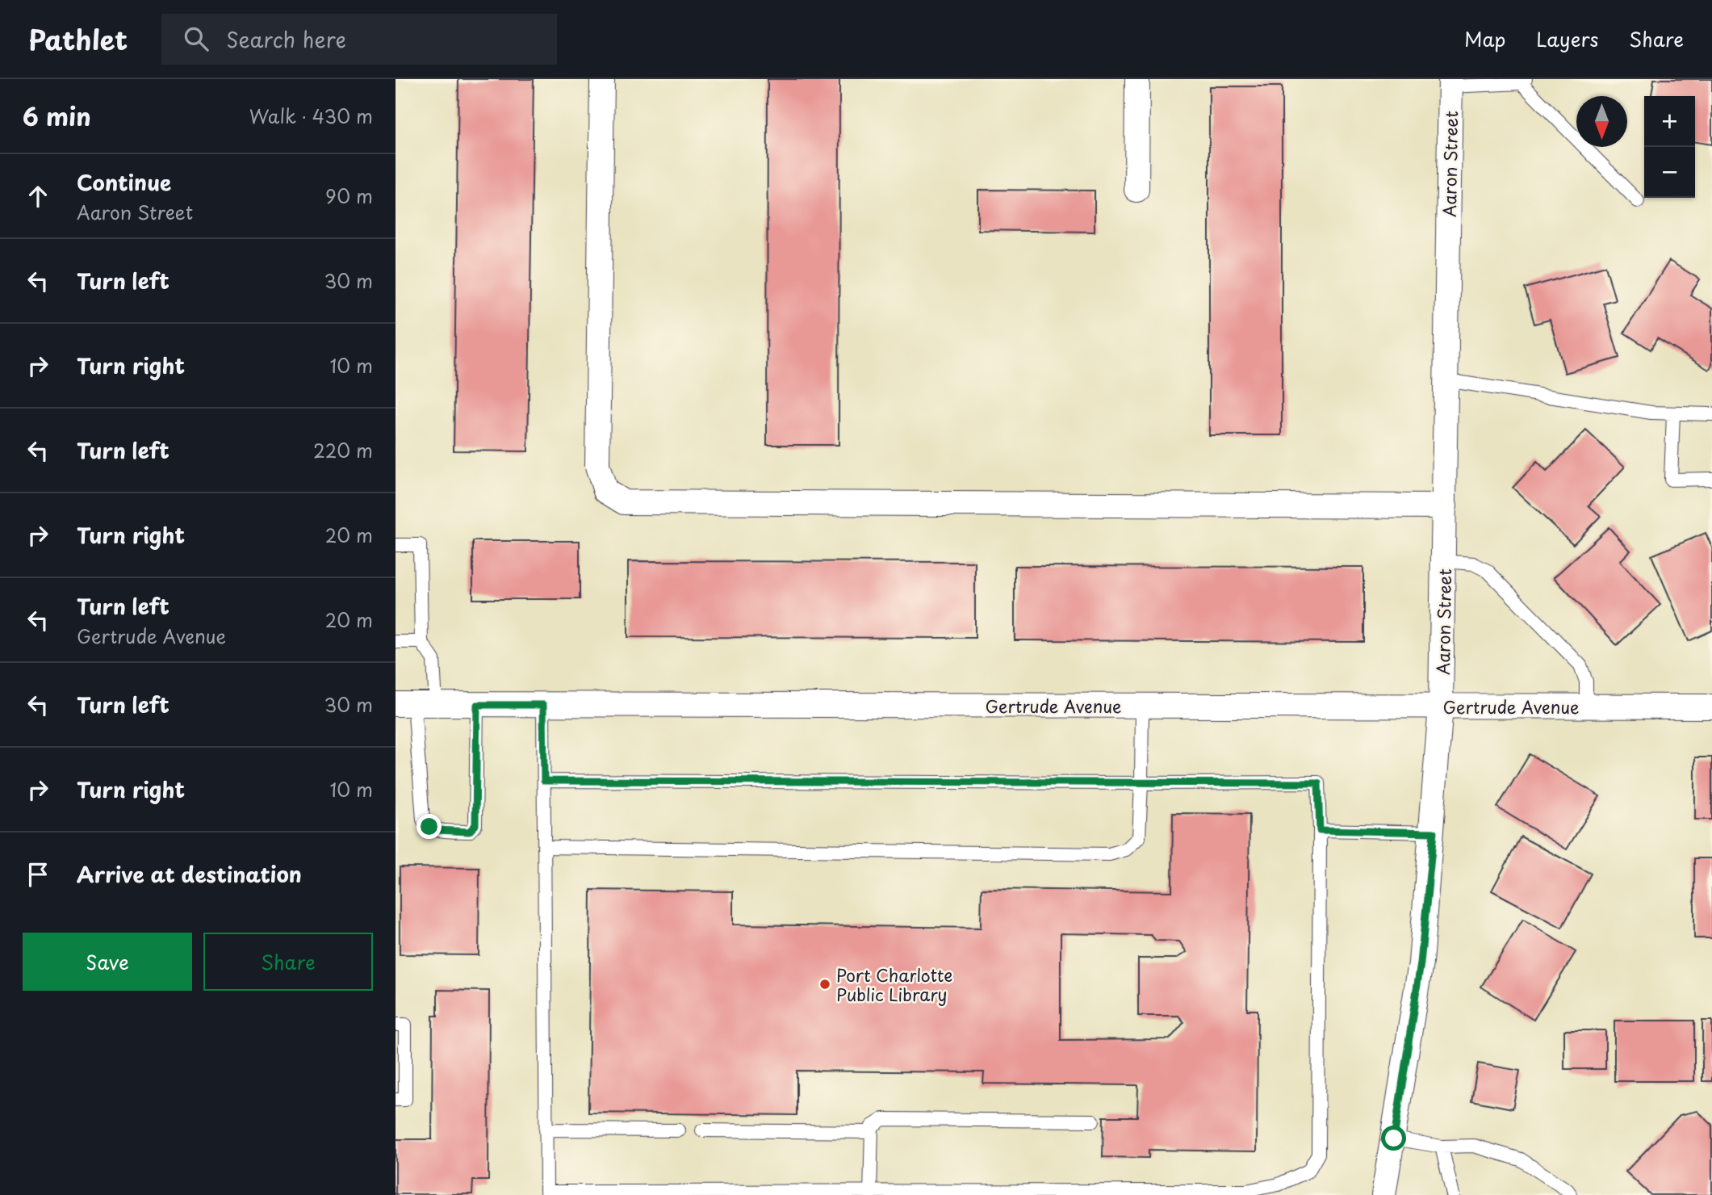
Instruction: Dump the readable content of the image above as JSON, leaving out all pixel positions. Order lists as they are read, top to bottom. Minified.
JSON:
{"streets":{"street":["Aaron Street","Gertrude Avenue"]},"crossings":[["Aaron Street","Gertrude Avenue"]],"places":["Port Charlotte Public Library"],"north":"bottom","page":{"header":"Pathlet","search":"Search here","nav":["Map","Layers","Share"],"heading":["6 min","Walk · 430 m"],"map_buttons":["+","−"],"list":[["Continue","Aaron Street","90 m"],["Turn left","30 m"],["Turn right","10 m"],["Turn left","220 m"],["Turn right","20 m"],["Turn left","Gertrude Avenue","20 m"],["Turn left","30 m"],["Turn right","10 m"],"Arrive at destination"],"buttons":["Save","Share"]}}
